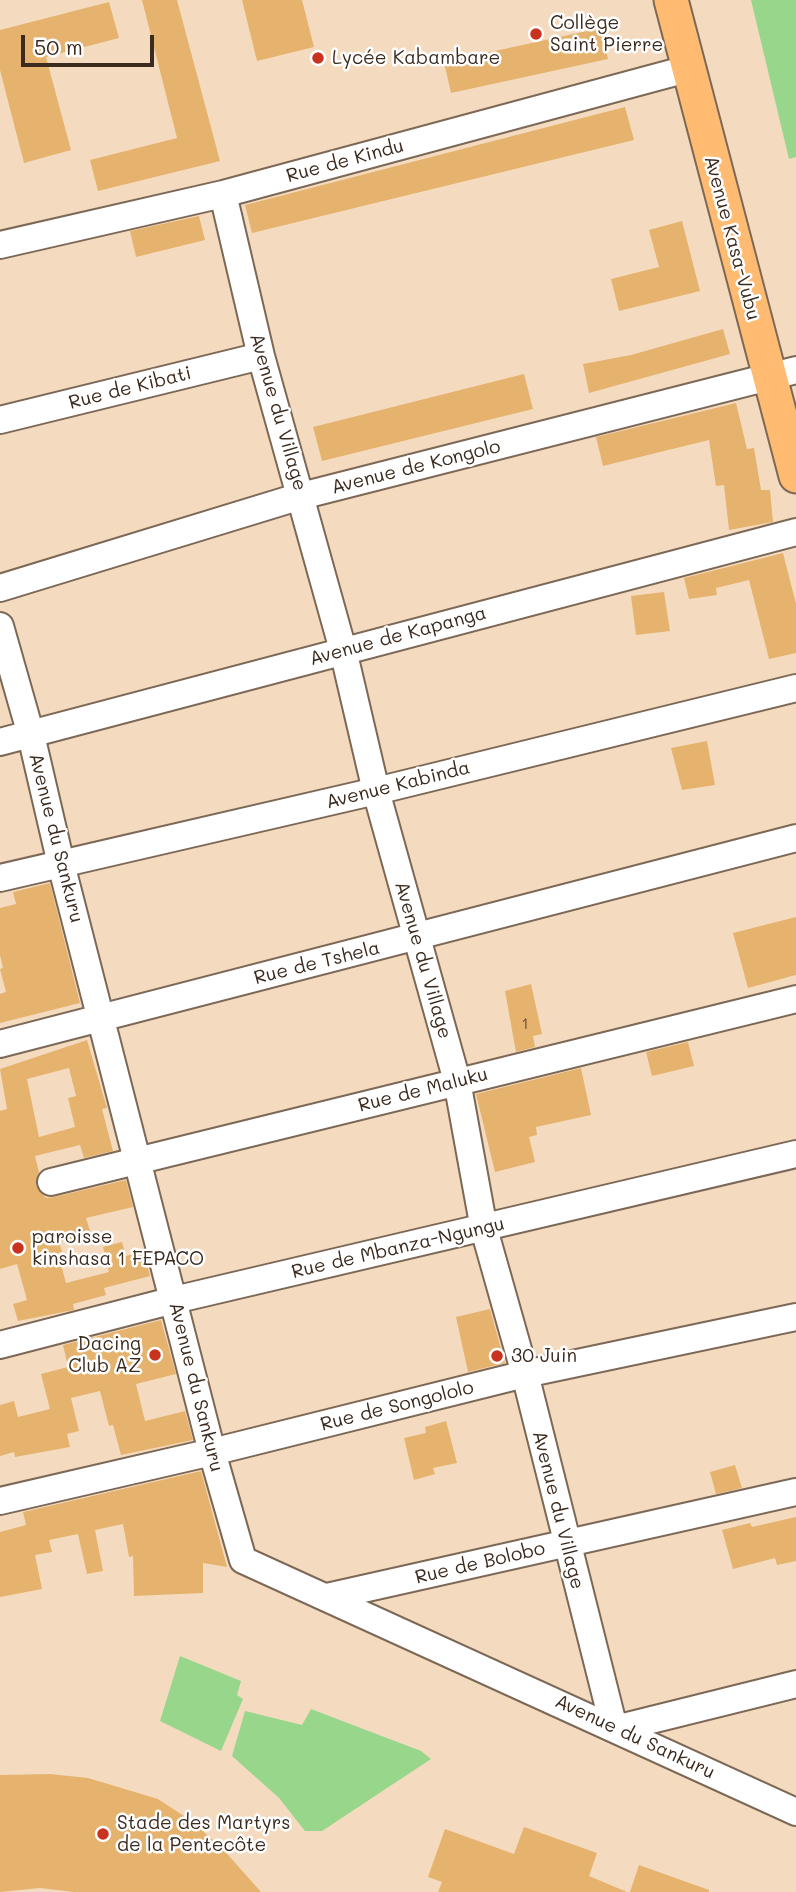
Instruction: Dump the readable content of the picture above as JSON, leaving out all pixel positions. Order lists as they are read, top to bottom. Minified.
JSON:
{"streets":{"main road":["Avenue Kasa-Vubu"],"street":["Rue de Kindu","Rue de Kibati","Avenue du Village","Avenue de Kongolo","Avenue de Kapanga","Avenue Kabinda","Avenue du Sankuru","Rue de Tshela","Rue de Maluku","Rue de Mbanza-Ngungu","Rue de Songololo","Rue de Bolobo"]},"crossings":[["Rue de Kindu","Avenue Kasa-Vubu"],["Rue de Kindu","Avenue du Village"],["Avenue Kasa-Vubu","Avenue de Kongolo"],["Rue de Kibati","Avenue du Village"],["Avenue du Village","Avenue de Kongolo"],["Avenue du Village","Avenue de Kapanga"],["Avenue du Village","Avenue Kabinda"],["Avenue du Village","Avenue du Sankuru"],["Avenue du Village","Rue de Tshela"],["Avenue du Village","Rue de Maluku"],["Avenue du Village","Rue de Mbanza-Ngungu"],["Avenue du Village","Rue de Songololo"],["Avenue du Village","Rue de Bolobo"],["Avenue de Kapanga","Avenue du Sankuru"],["Avenue Kabinda","Avenue du Sankuru"],["Avenue du Sankuru","Rue de Tshela"],["Avenue du Sankuru","Rue de Maluku"],["Avenue du Sankuru","Rue de Mbanza-Ngungu"],["Avenue du Sankuru","Rue de Songololo"],["Avenue du Sankuru","Rue de Bolobo"]],"places":["Collège Saint Pierre","Lycée Kabambare","paroisse kinshasa 1 FEPACO","Dacing Club AZ","30 Juin","Stade des Martyrs de la Pentecôte"],"house_numbers":["1"],"scale_bar":"50 m"}
